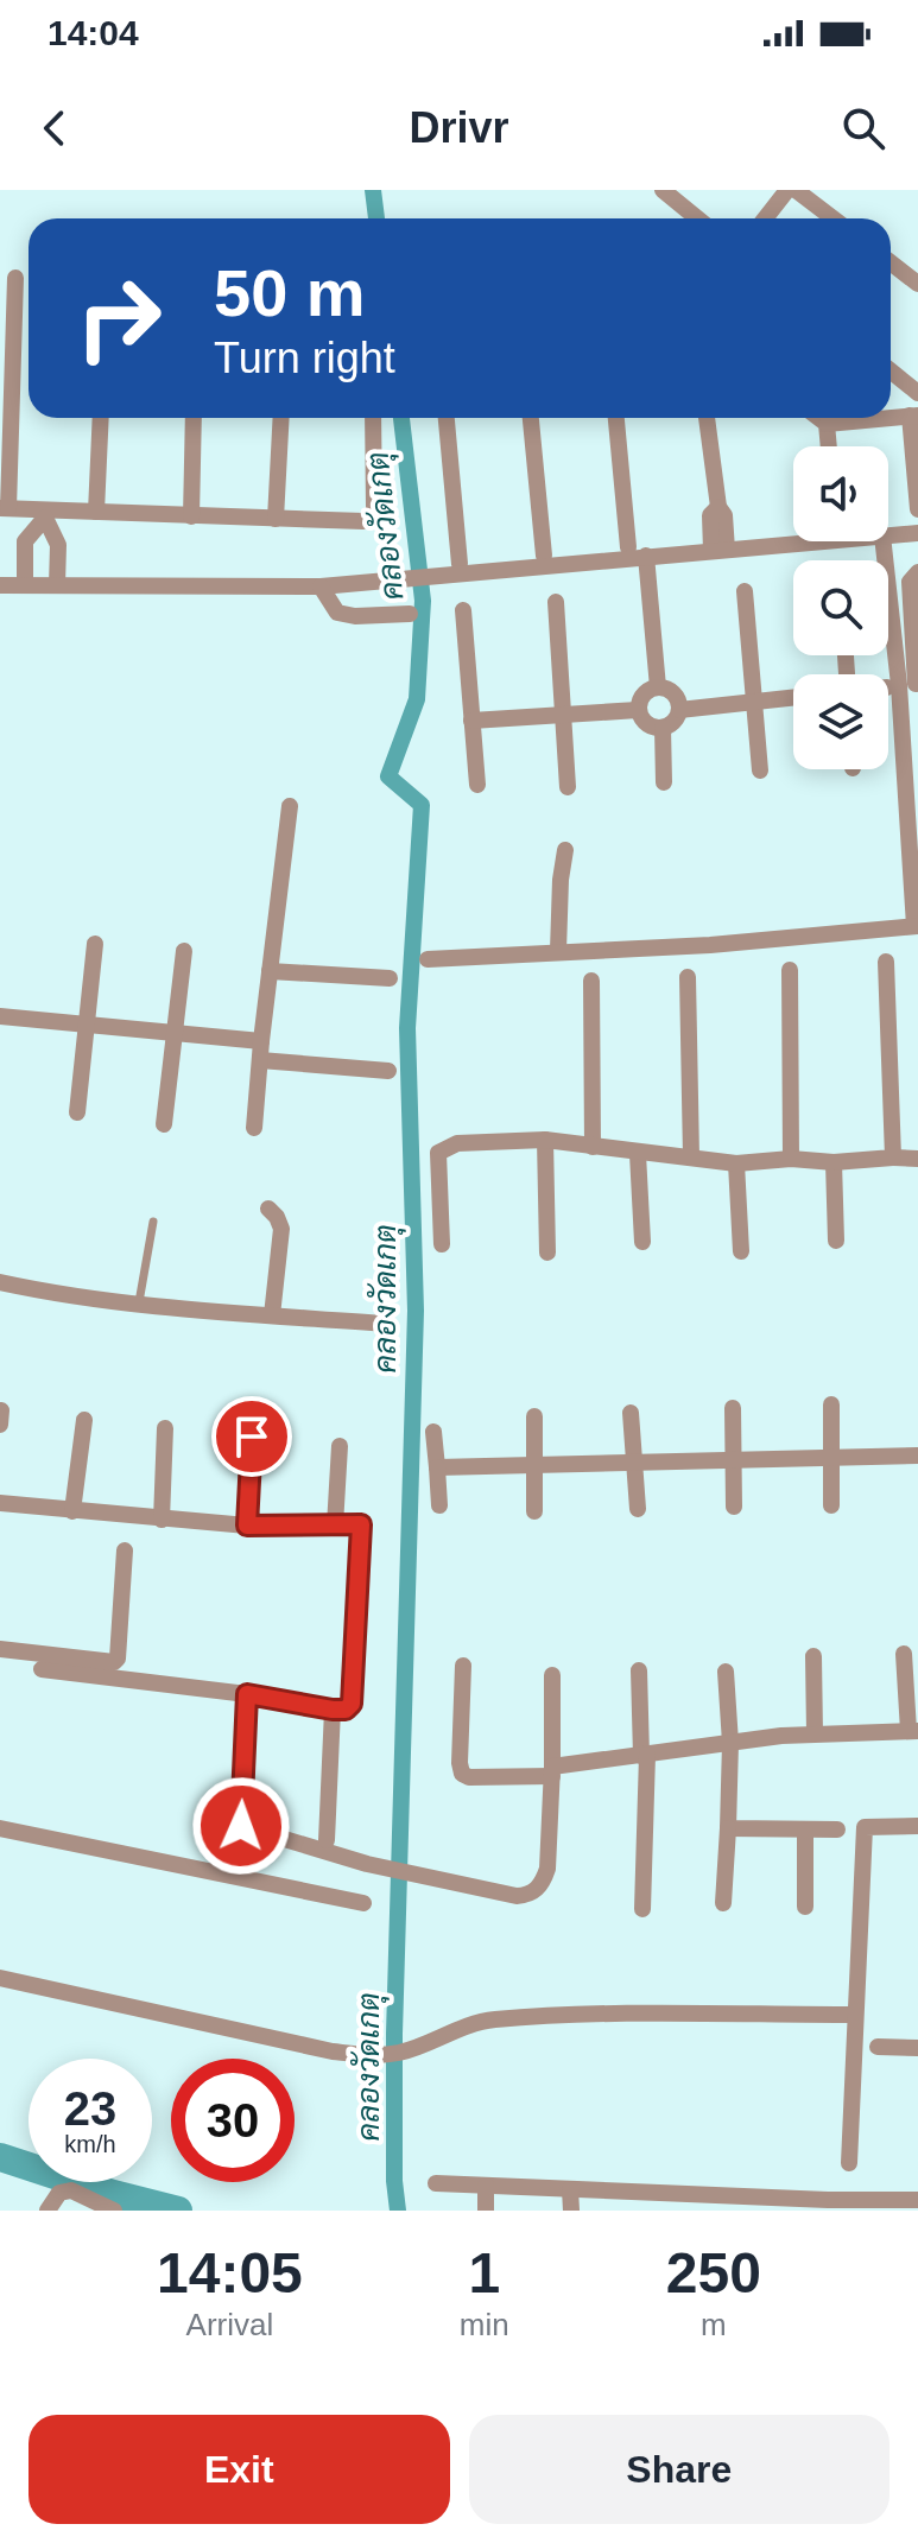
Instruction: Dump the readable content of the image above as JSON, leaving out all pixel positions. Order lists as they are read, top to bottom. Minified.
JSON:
{"water":["คลองวัดเกตุ"],"page":{"status":"14:04","header":"Drivr","turn":["50 m","Turn right"],"speed":"23 km/h","limit":"30","eta":["14:05","Arrival","1","min","250","m"],"buttons":["Exit","Share"]}}
